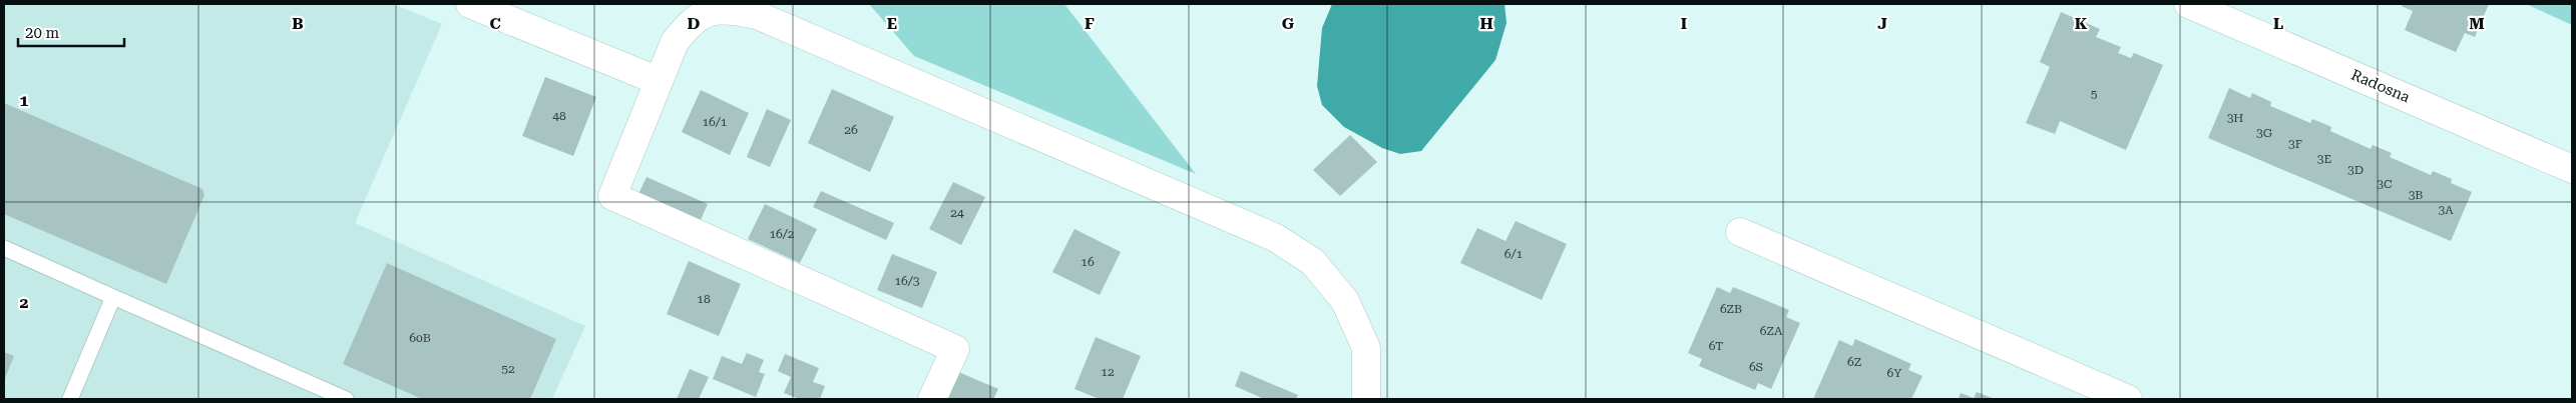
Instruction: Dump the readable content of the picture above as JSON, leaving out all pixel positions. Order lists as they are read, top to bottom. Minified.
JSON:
{"streets":{"street":["Radosna"]},"house_numbers":["5","48","3H","16/1","26","3G","3F","3E","3D","3C","3B","3A","24","16/2","6/1","16","16/3","18","6ZB","6ZA","60B","6T","6Z","6S","52","12","6Y"],"scale_bar":"20 m","grid":{"columns":["B","C","D","E","F","G","H","I","J","K","L","M"],"rows":["1","2"]}}
